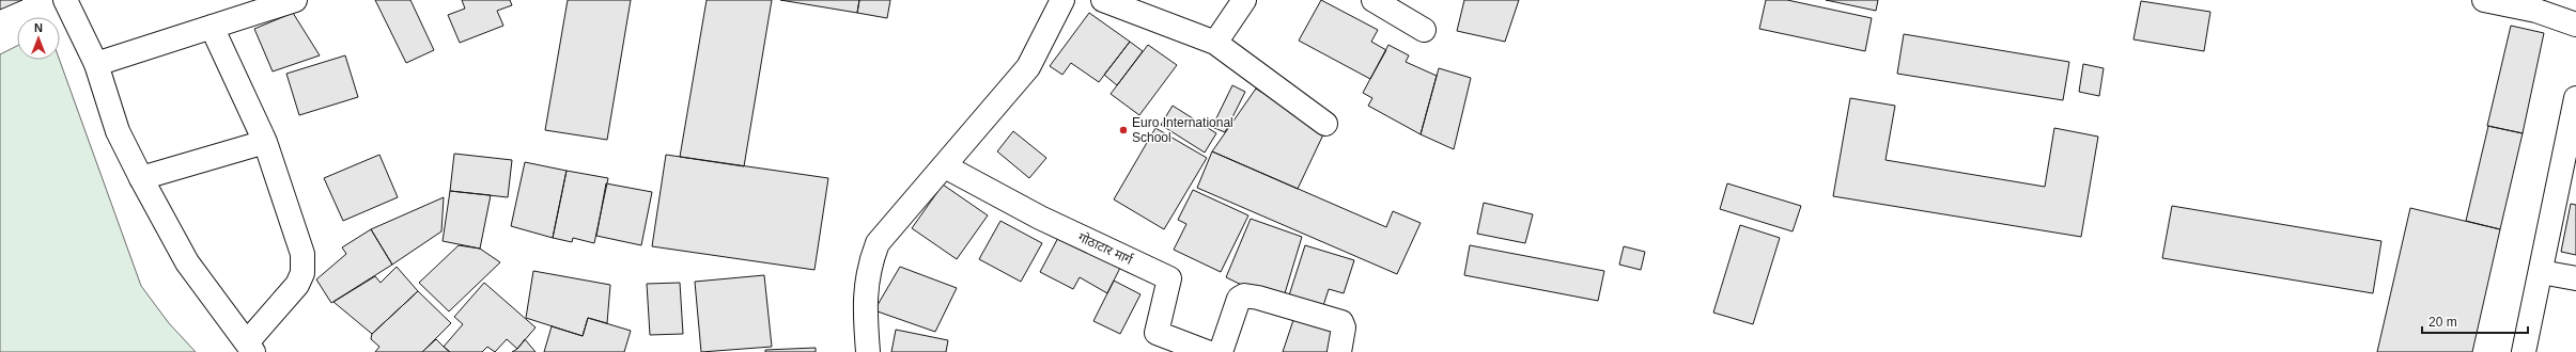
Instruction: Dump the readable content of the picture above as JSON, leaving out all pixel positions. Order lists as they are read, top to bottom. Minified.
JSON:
{"streets":{"street":["गोठाटार मार्ग"]},"places":["Euro International School"],"scale_bar":"20 m","north":"top"}
